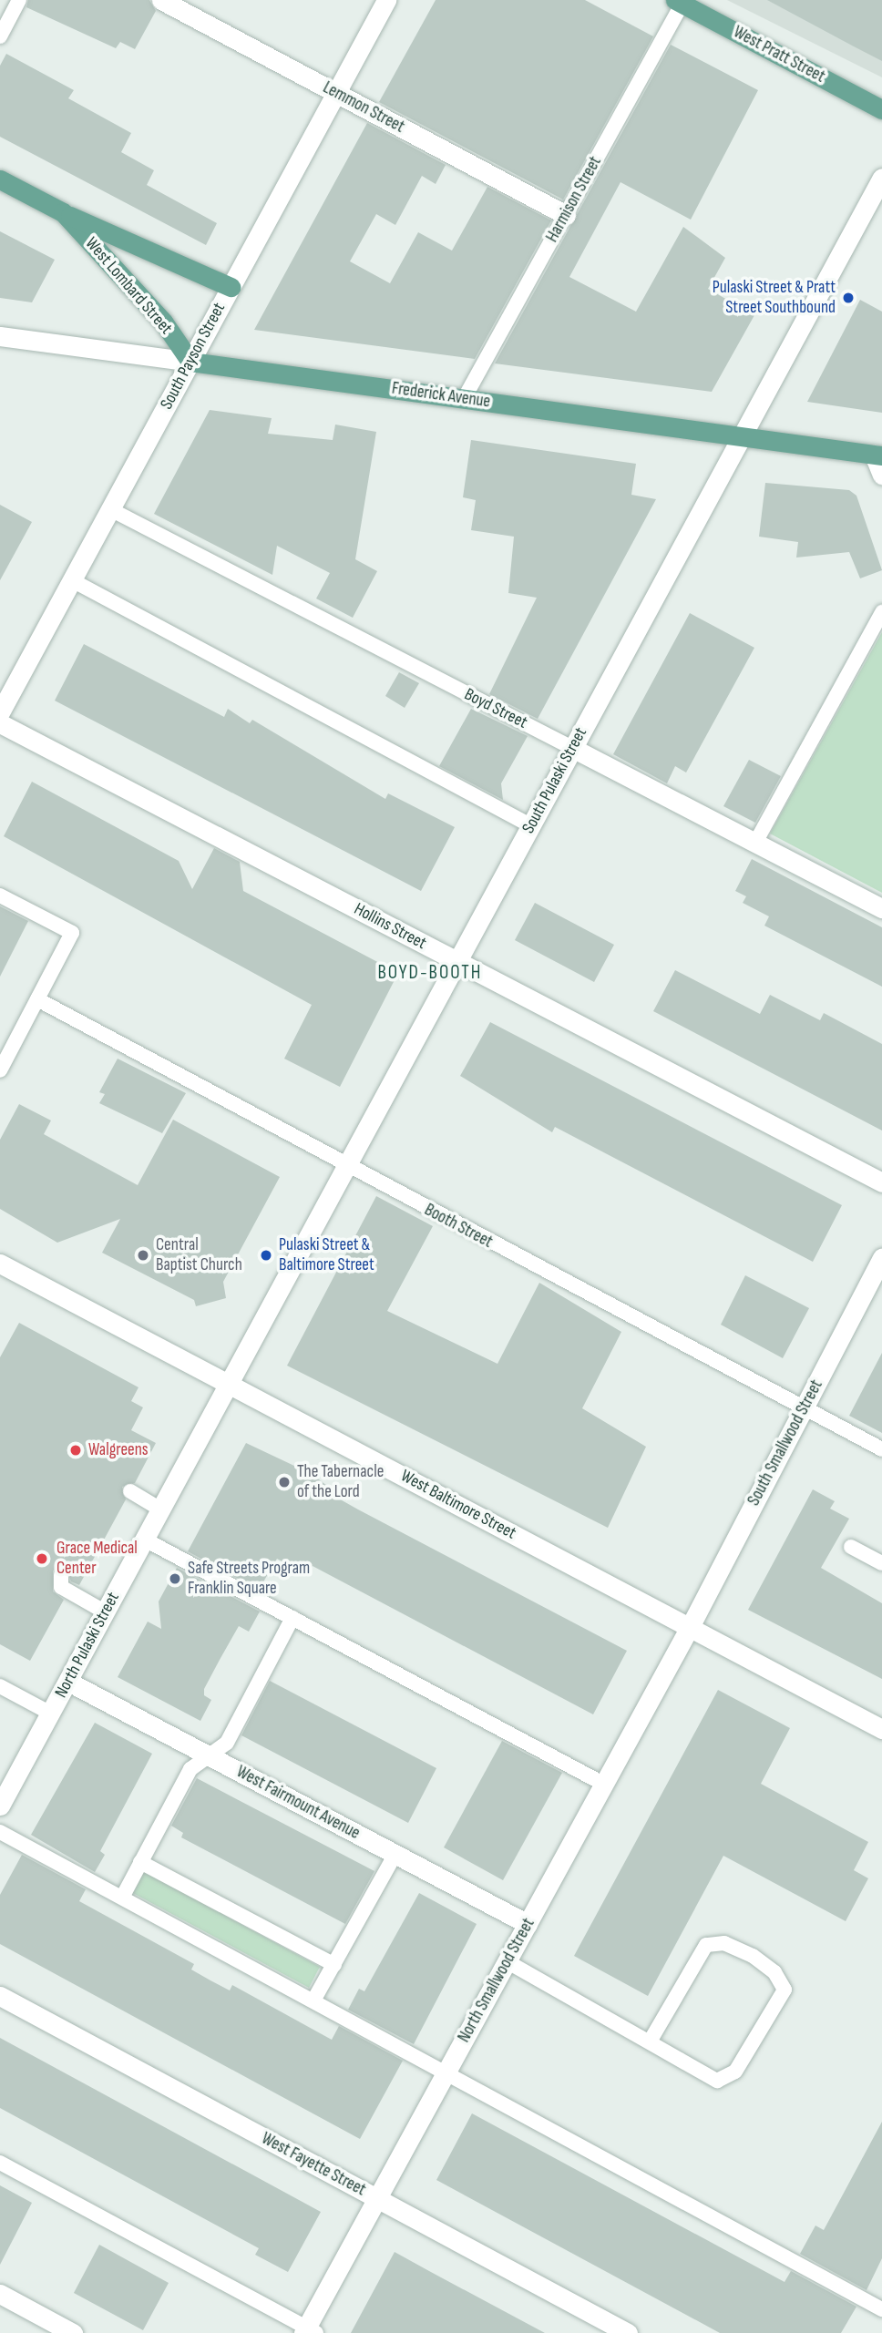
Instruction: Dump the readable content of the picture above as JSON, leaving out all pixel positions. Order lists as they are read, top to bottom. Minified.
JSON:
{"streets":{"main road":["West Pratt Street","West Lombard Street","Frederick Avenue"],"street":["Lemmon Street","South Payson Street","Boyd Street","South Pulaski Street","Hollins Street","South Smallwood Street","West Baltimore Street","North Pulaski Street","West Fairmount Avenue","North Smallwood Street","West Fayette Street"],"lane":["Harmison Street","Booth Street"]},"crossings":[["West Pratt Street","Harmison Street"],["Lemmon Street","Harmison Street"],["Lemmon Street","South Payson Street"],["Harmison Street","Frederick Avenue"],["West Lombard Street","South Payson Street"],["West Lombard Street","Frederick Avenue"],["South Payson Street","Frederick Avenue"],["South Payson Street","Boyd Street"],["Frederick Avenue","South Pulaski Street"],["Boyd Street","South Pulaski Street"],["South Pulaski Street","Hollins Street"],["South Pulaski Street","Booth Street"],["South Pulaski Street","West Baltimore Street"],["South Pulaski Street","North Pulaski Street"],["Booth Street","South Smallwood Street"],["South Smallwood Street","West Baltimore Street"],["South Smallwood Street","North Smallwood Street"],["West Baltimore Street","North Pulaski Street"],["West Baltimore Street","North Smallwood Street"],["North Pulaski Street","West Fairmount Avenue"],["West Fairmount Avenue","North Smallwood Street"],["North Smallwood Street","West Fayette Street"]],"districts":["BOYD-BOOTH"],"places":["Pulaski Street & Pratt Street Southbound","Central Baptist Church","Pulaski Street & Baltimore Street","Walgreens","The Tabernacle of the Lord","Grace Medical Center","Safe Streets Program Franklin Square"]}
